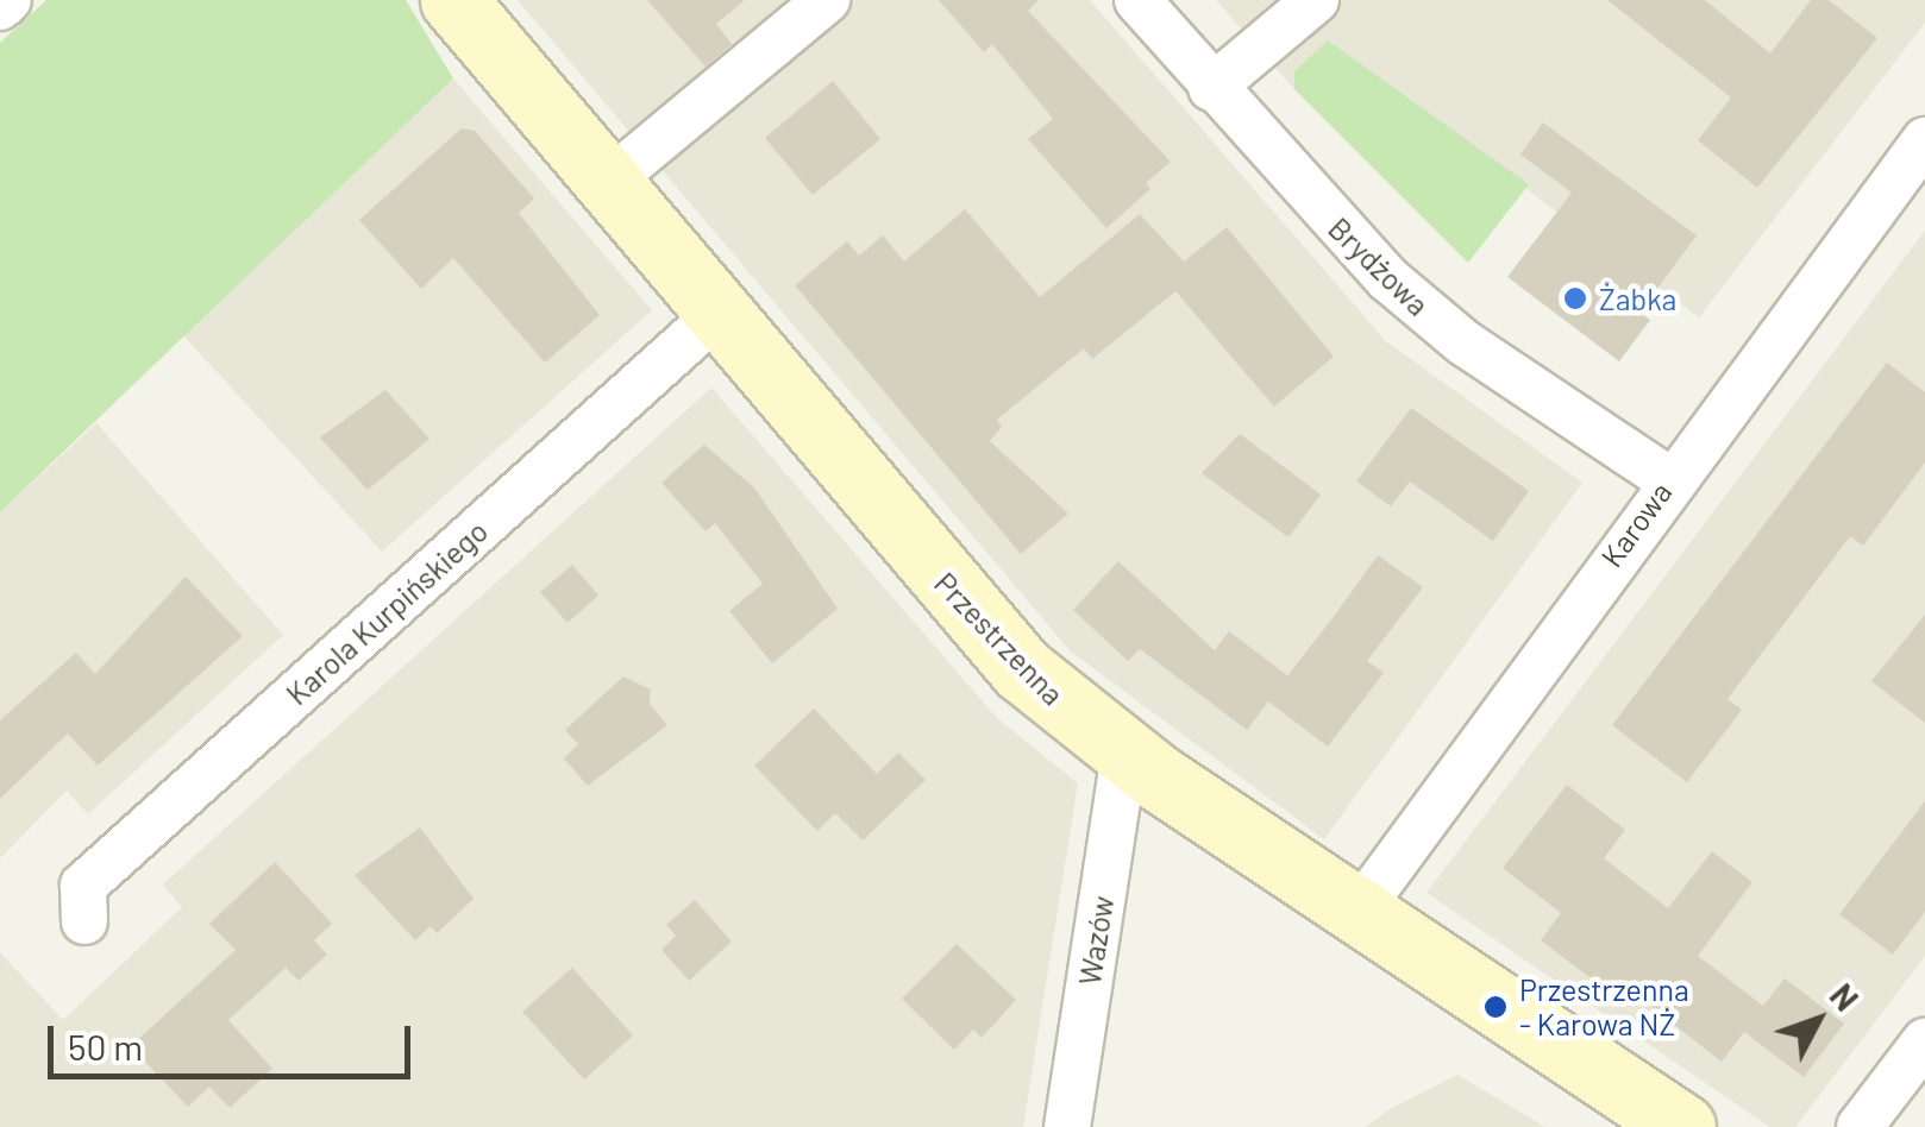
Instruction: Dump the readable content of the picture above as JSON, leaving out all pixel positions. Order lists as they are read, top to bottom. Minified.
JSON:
{"streets":{"street":["Brydżowa","Karowa","Karola Kurpińskiego","Przestrzenna","Wazów"]},"crossings":[["Brydżowa","Karowa"],["Karowa","Przestrzenna"],["Karola Kurpińskiego","Przestrzenna"],["Przestrzenna","Wazów"]],"places":["Żabka","Przestrzenna - Karowa NŻ"],"scale_bar":"50 m","north":"top right"}
